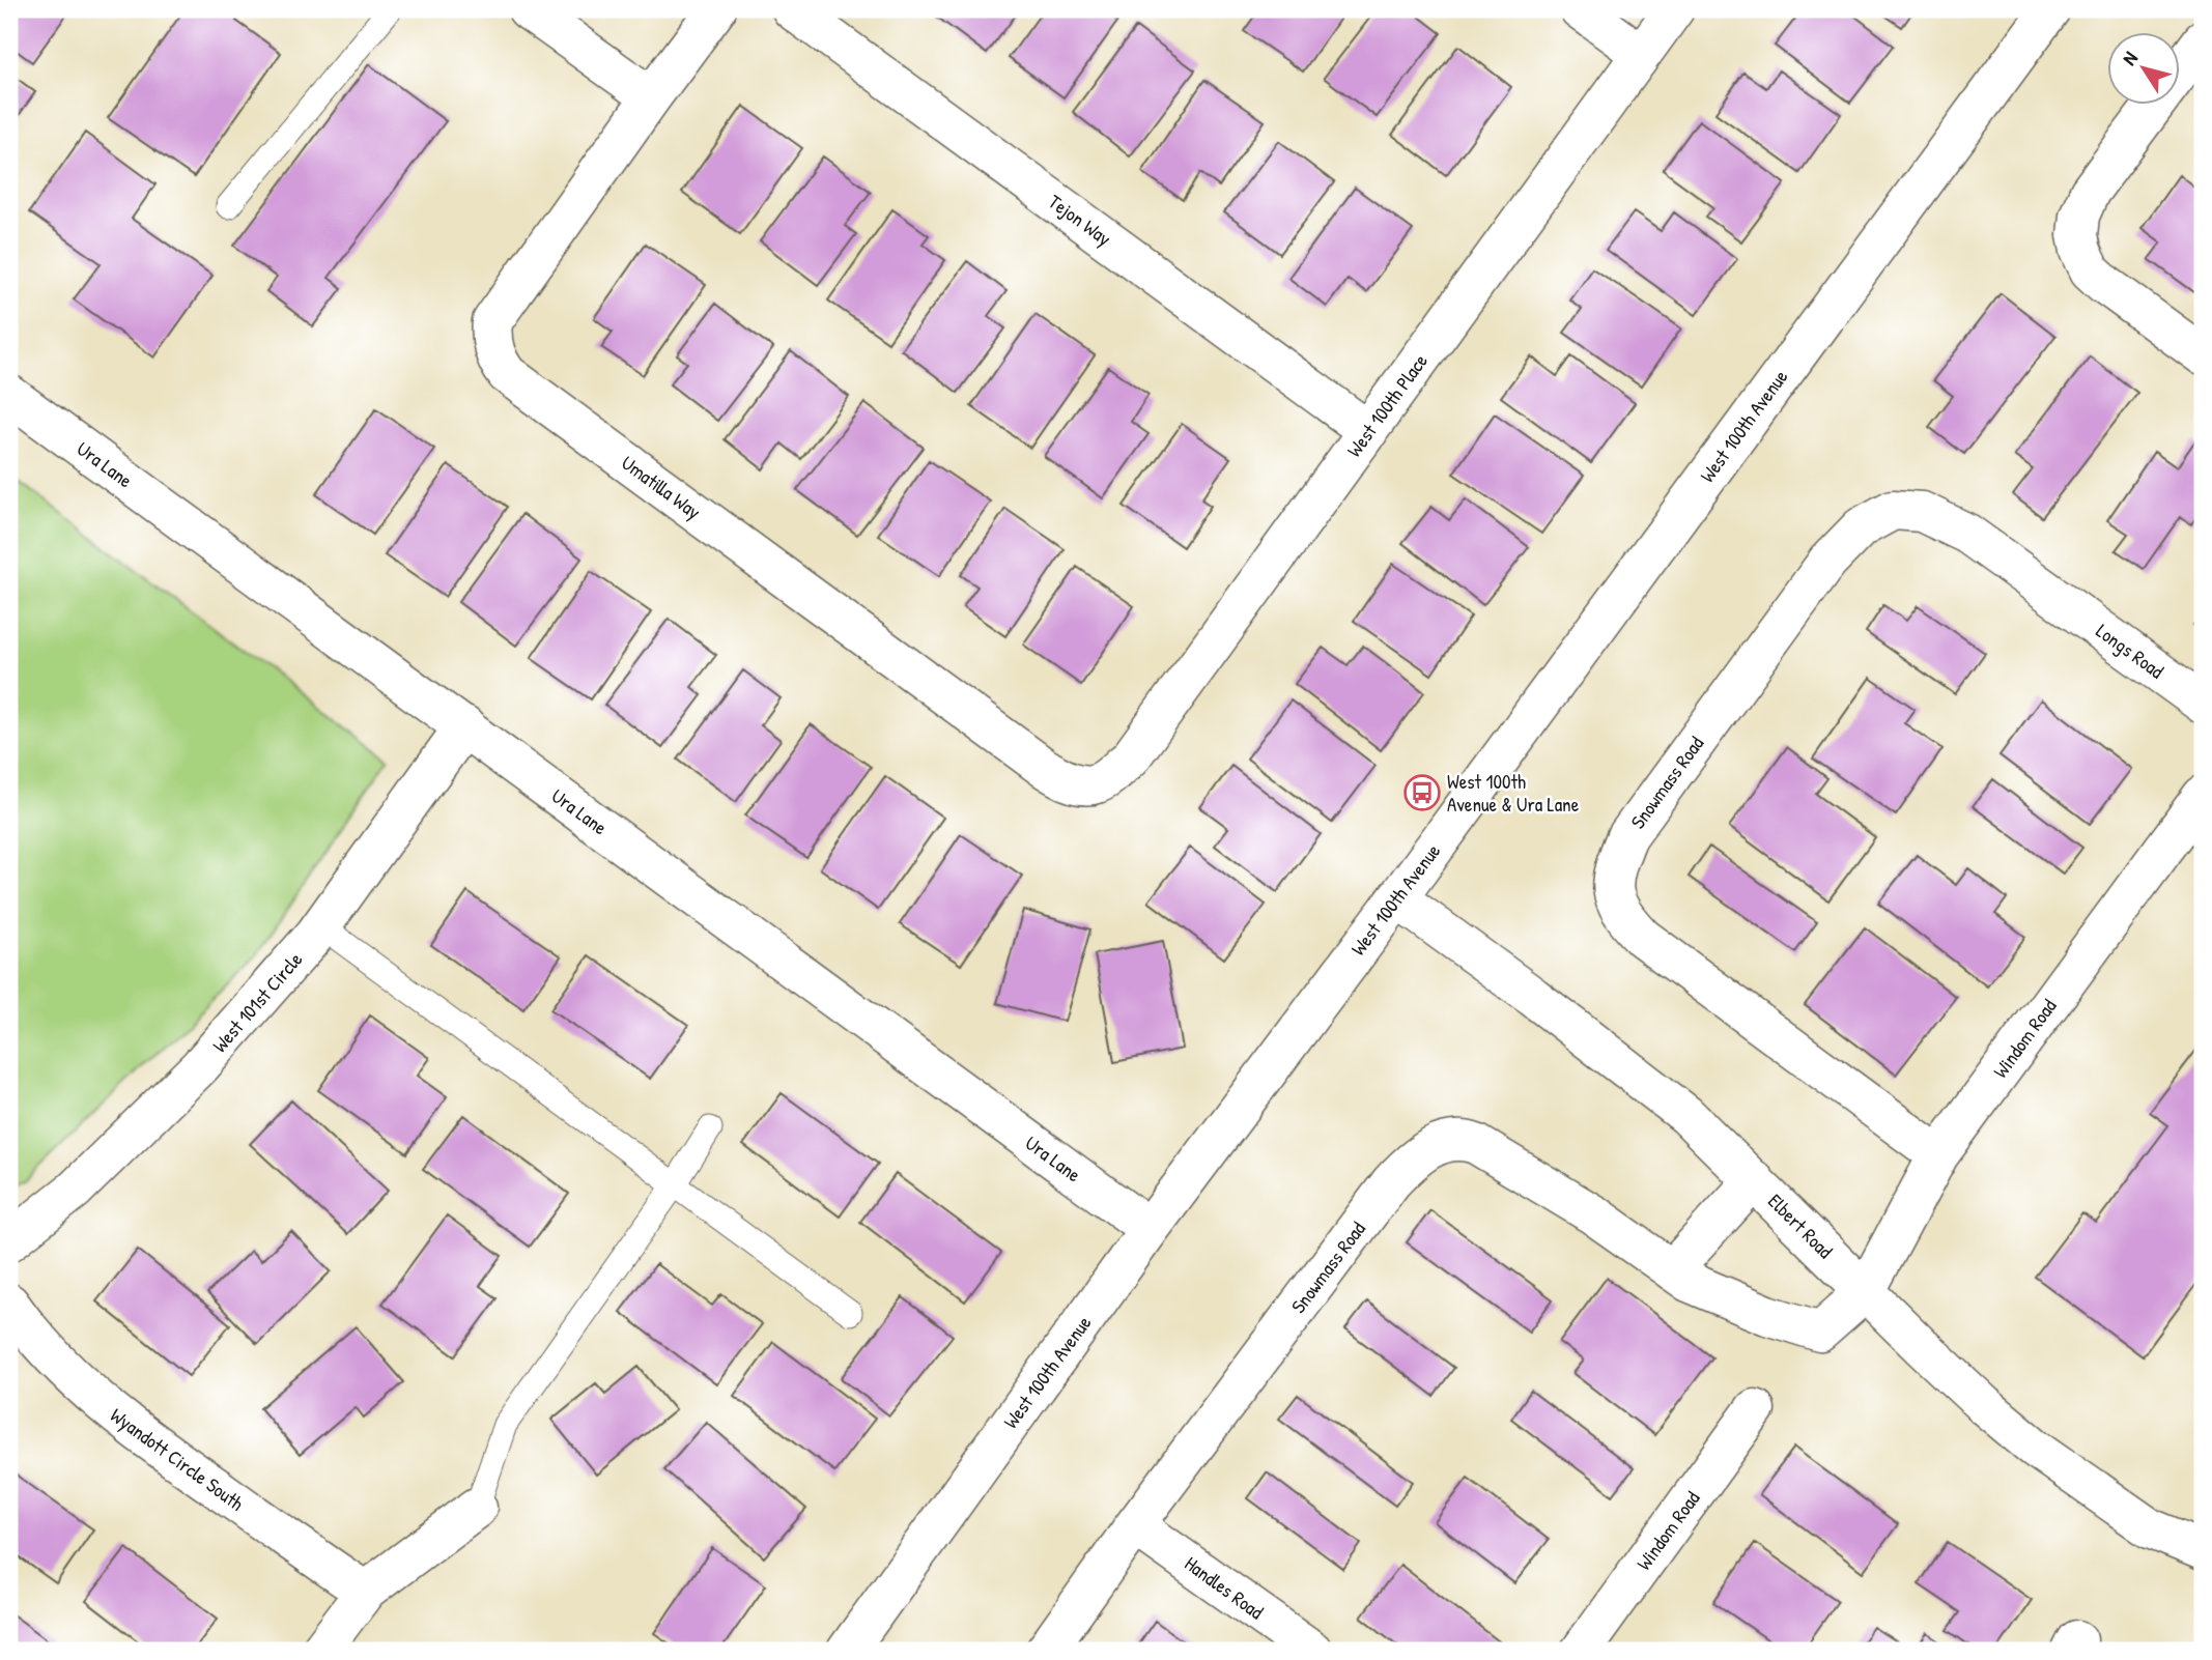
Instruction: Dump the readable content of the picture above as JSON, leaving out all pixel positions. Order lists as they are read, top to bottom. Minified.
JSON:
{"streets":{"street":["Tejon Way","West 100th Place","West 100th Avenue","Ura Lane","Umatilla Way","Longs Road","Snowmass Road","West 101st Circle","Windom Road","Elbert Road","Wyandott Circle South","Handles Road"]},"crossings":[["Tejon Way","West 100th Place"],["West 100th Place","Umatilla Way"],["West 100th Avenue","Ura Lane"],["West 100th Avenue","Elbert Road"],["Ura Lane","West 101st Circle"],["Longs Road","Snowmass Road"],["Snowmass Road","Windom Road"],["Snowmass Road","Elbert Road"],["Snowmass Road","Handles Road"],["Windom Road","Elbert Road"]],"places":{"bus stop":["West 100th Avenue & Ura Lane"]},"north":"top left"}
